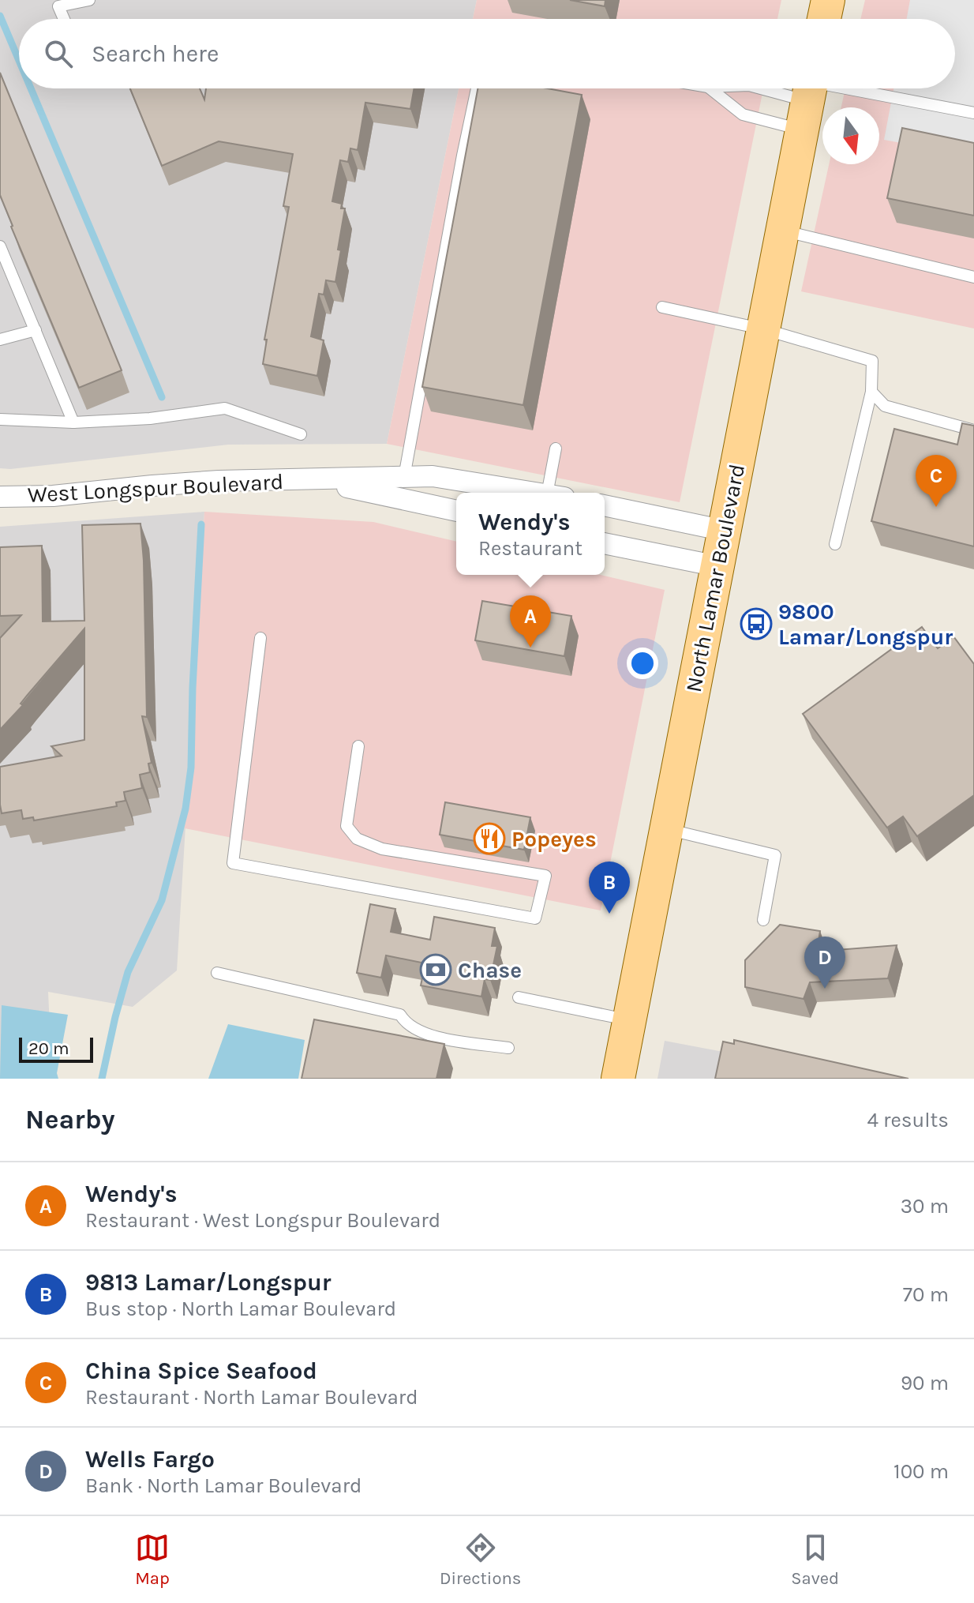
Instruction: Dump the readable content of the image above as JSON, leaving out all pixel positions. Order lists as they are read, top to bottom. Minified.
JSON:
{"streets":{"main road":["North Lamar Boulevard"],"street":["West Longspur Boulevard"]},"places":{"bus stop":["9800 Lamar/Longspur"],"restaurant":["Popeyes"],"bank":["Chase"]},"scale_bar":"20 m","north":"bottom","page":{"search":"Search here","pins":["C","A","B","D"],"popup":["Wendy's","Restaurant"],"scale":"20 m","heading":["Nearby","4 results"],"list":[{"mark":"A","name":"Wendy's","note":"Restaurant · West Longspur Boulevard","value":"30 m"},{"mark":"B","name":"9813 Lamar/Longspur","note":"Bus stop · North Lamar Boulevard","value":"70 m"},{"mark":"C","name":"China Spice Seafood","note":"Restaurant · North Lamar Boulevard","value":"90 m"},{"mark":"D","name":"Wells Fargo","note":"Bank · North Lamar Boulevard","value":"100 m"}],"nav":["Map","Directions","Saved"]}}
